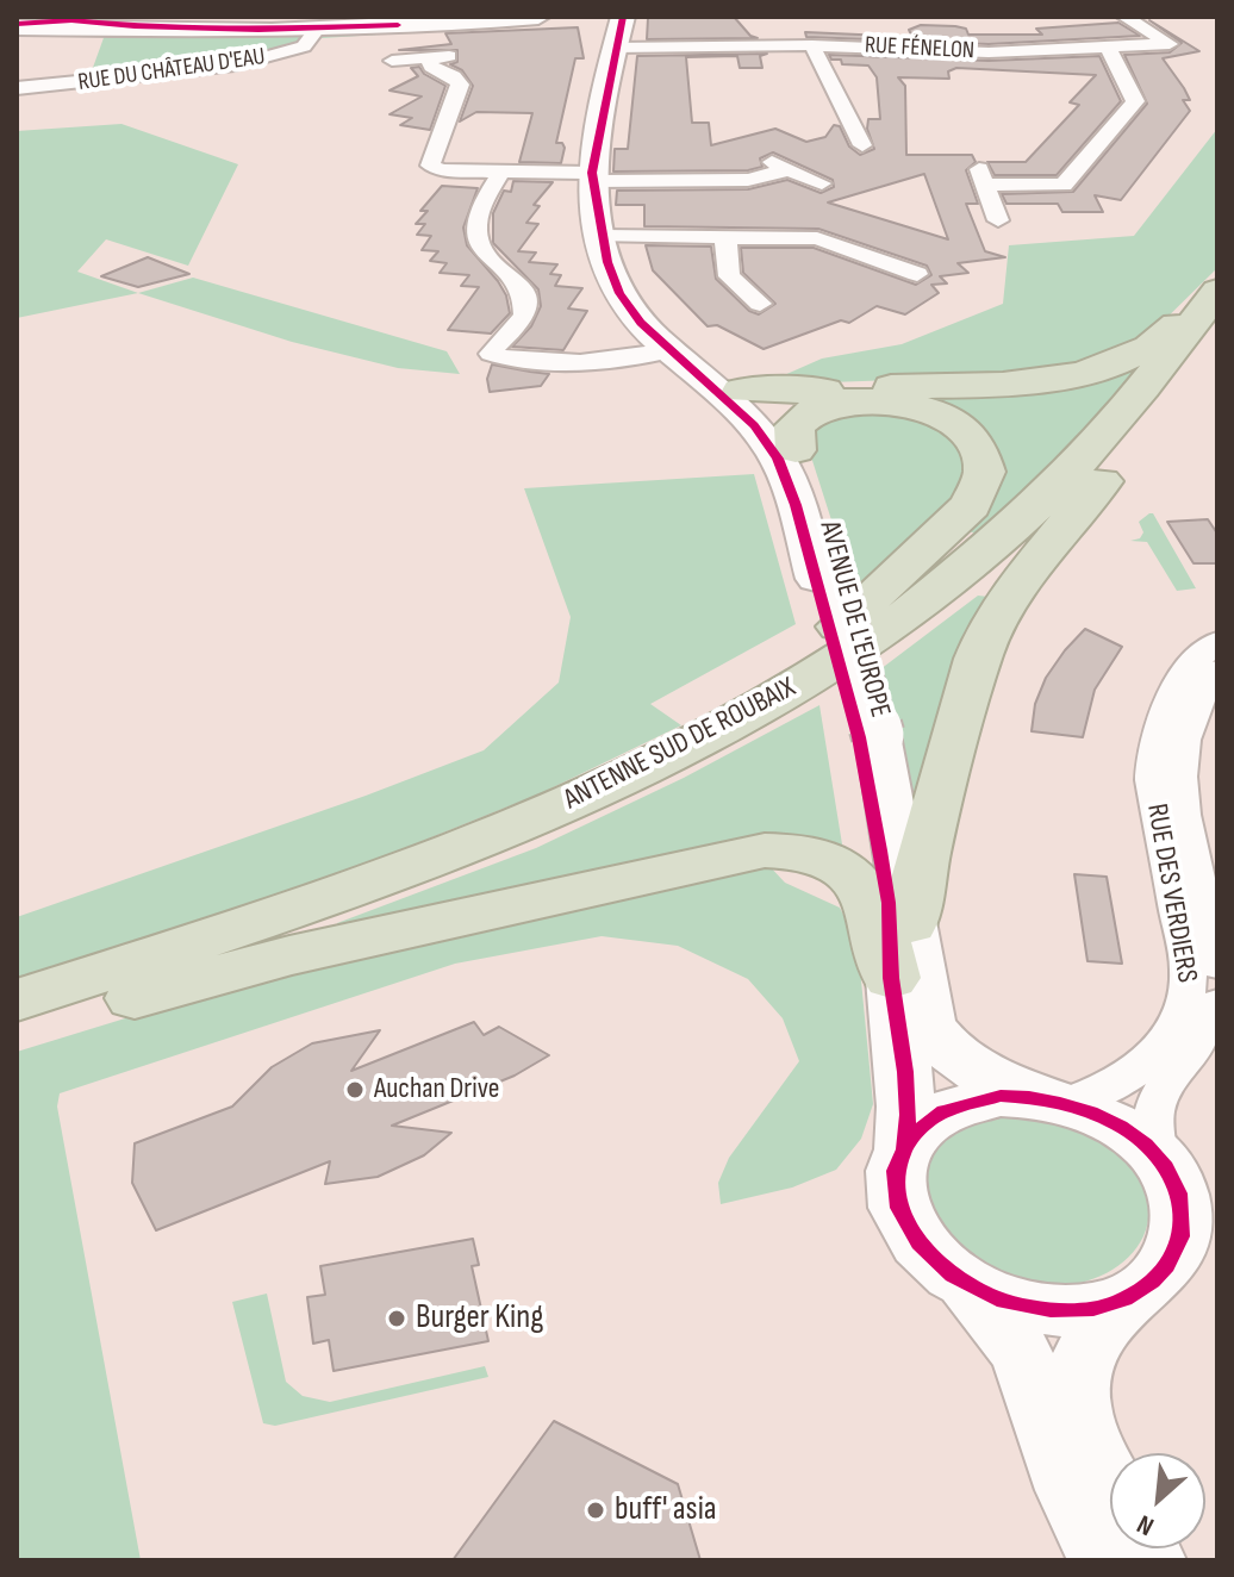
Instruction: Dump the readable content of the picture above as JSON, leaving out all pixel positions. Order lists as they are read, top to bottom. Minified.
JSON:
{"streets":{"highway":["ANTENNE SUD DE ROUBAIX"],"street":["RUE FÉNELON","RUE DU CHÂTEAU D'EAU","AVENUE DE L'EUROPE","RUE DES VERDIERS"]},"crossings":[["RUE FÉNELON","AVENUE DE L'EUROPE"],["AVENUE DE L'EUROPE","RUE DES VERDIERS"]],"places":["Auchan Drive","Burger King","buff' asia"],"north":"bottom left"}
